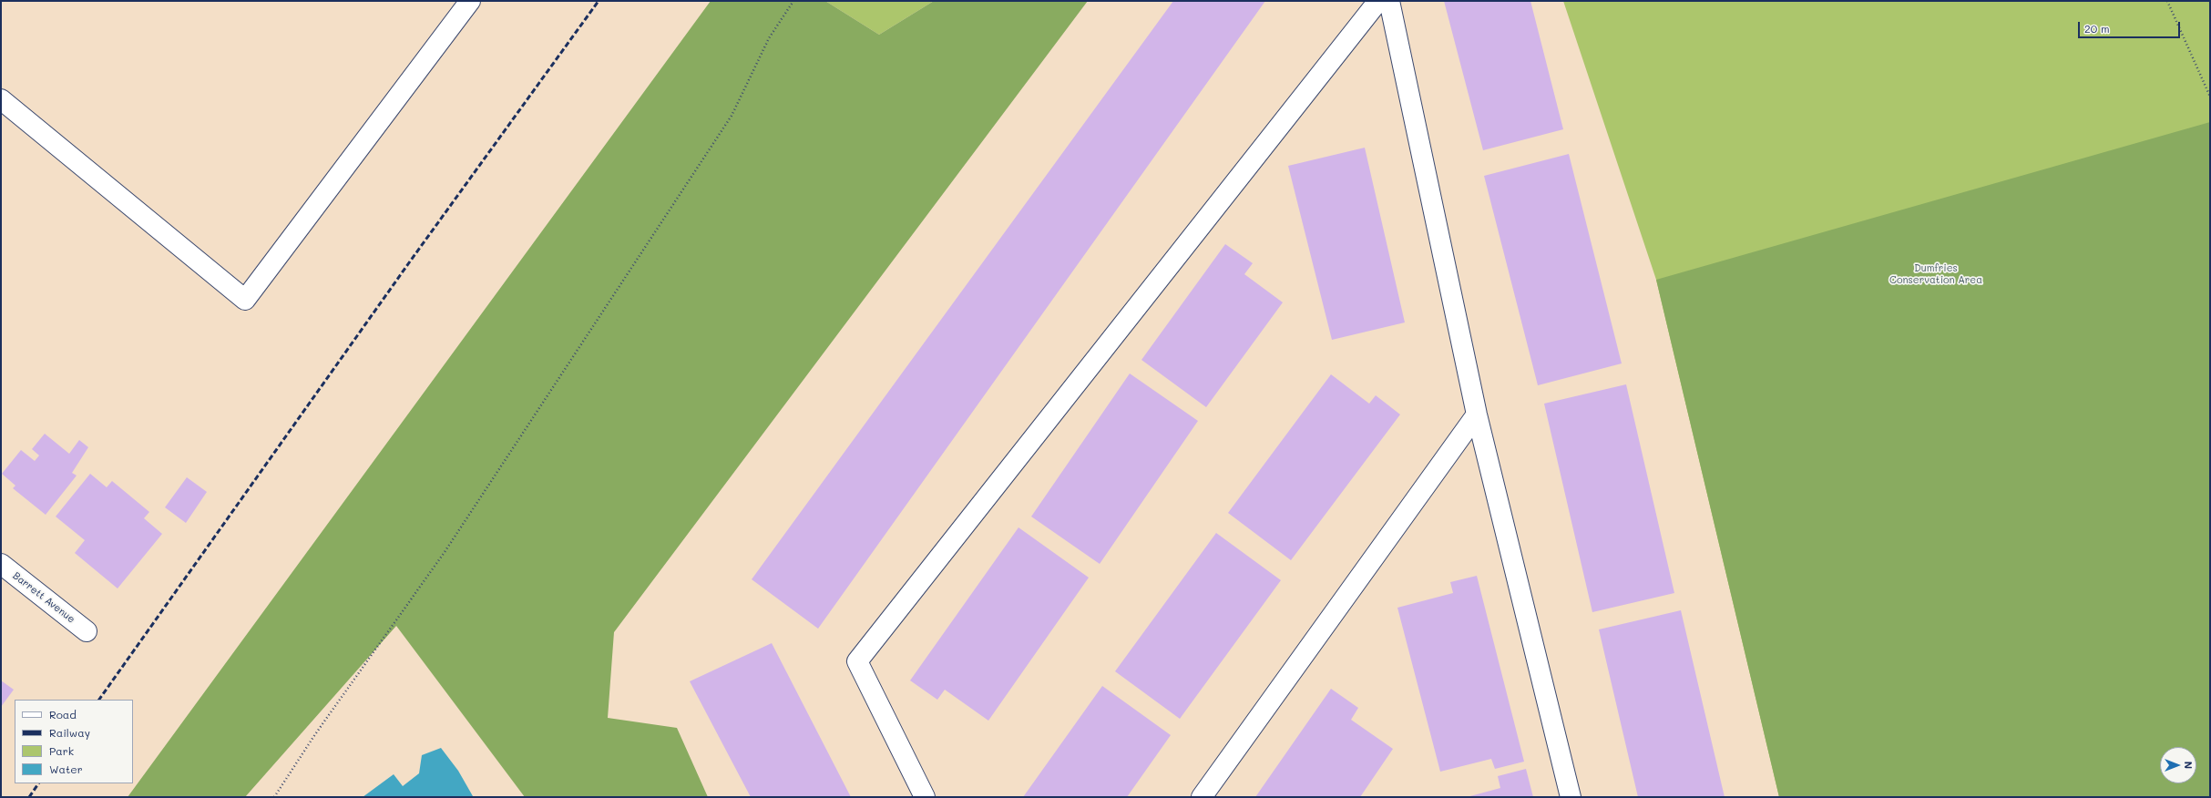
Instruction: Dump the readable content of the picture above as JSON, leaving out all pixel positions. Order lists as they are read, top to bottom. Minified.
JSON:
{"streets":{"street":["Barrett Avenue"]},"parks":["Dumfries Conservation Area"],"legend":["Road","Railway","Park","Water"],"scale_bar":"20 m","north":"right"}
